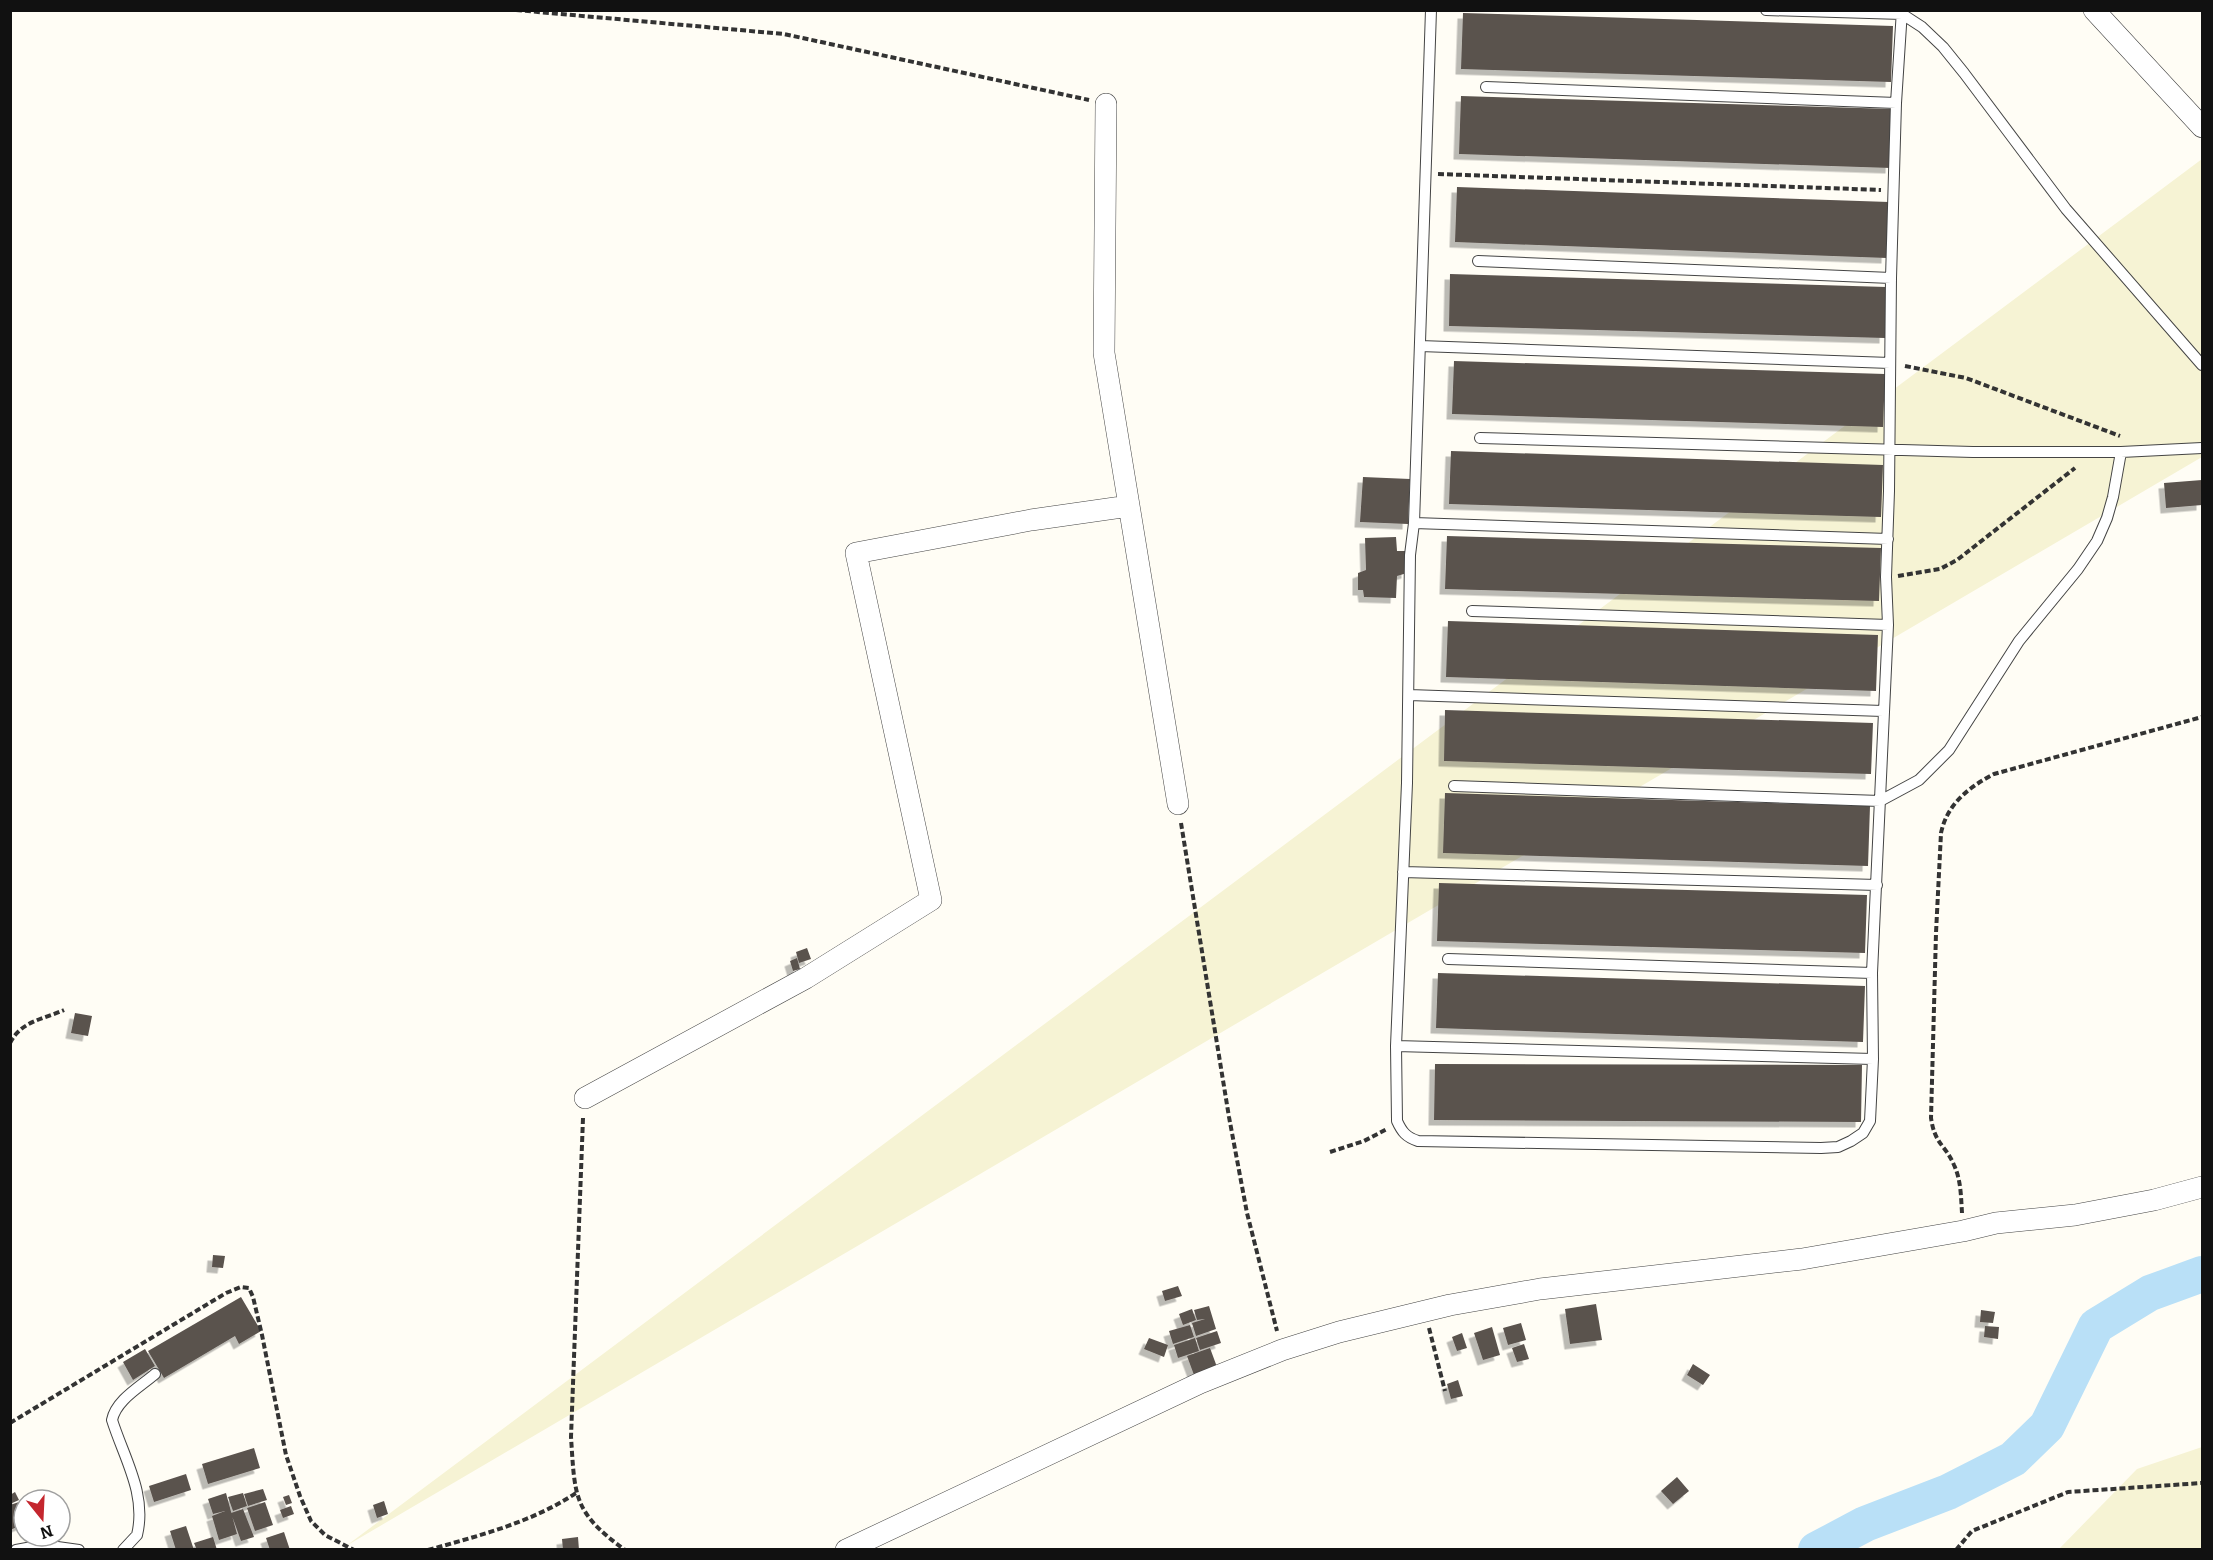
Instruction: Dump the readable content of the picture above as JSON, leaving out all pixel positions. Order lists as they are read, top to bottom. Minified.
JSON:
{"north":"bottom"}
